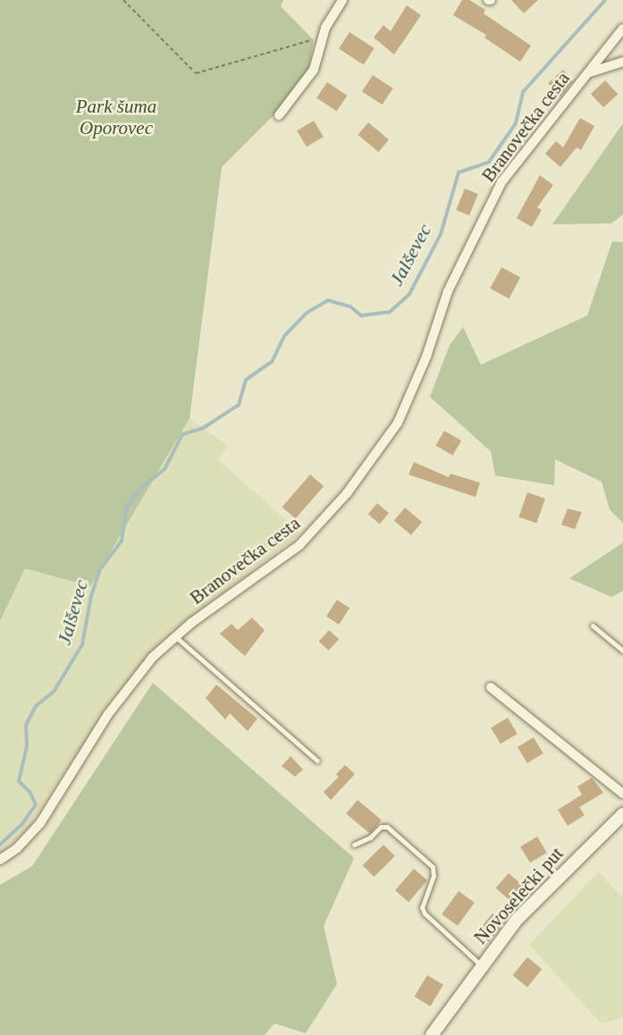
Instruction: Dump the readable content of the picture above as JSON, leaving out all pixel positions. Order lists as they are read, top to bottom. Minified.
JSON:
{"streets":{"street":["Branovečka cesta","Novoselečki put"]},"water":["Jalševec"],"parks":["Park šuma Oporovec"]}
